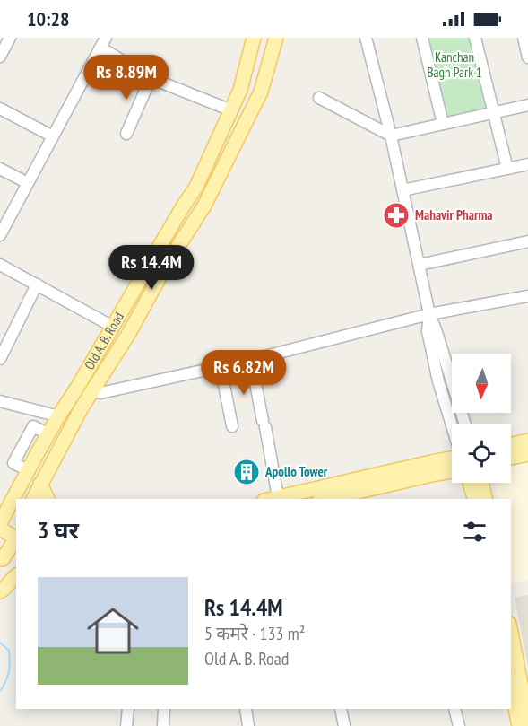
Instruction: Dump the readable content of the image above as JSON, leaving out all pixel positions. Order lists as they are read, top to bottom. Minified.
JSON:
{"streets":{"main road":["Old A. B. Road"]},"parks":["Kanchan Bagh Park 1"],"places":{"pharmacy":["Mahavir Pharma"],"building":["Apollo Tower"]},"north":"bottom","page":{"status":"10:28","price":["Rs 8.89M","Rs 14.4M","Rs 6.82M"],"heading":"3 घर","list":[{"name":"Rs 14.4M","note":"5 कमरे · 133 m² · Old A. B. Road"}]}}
